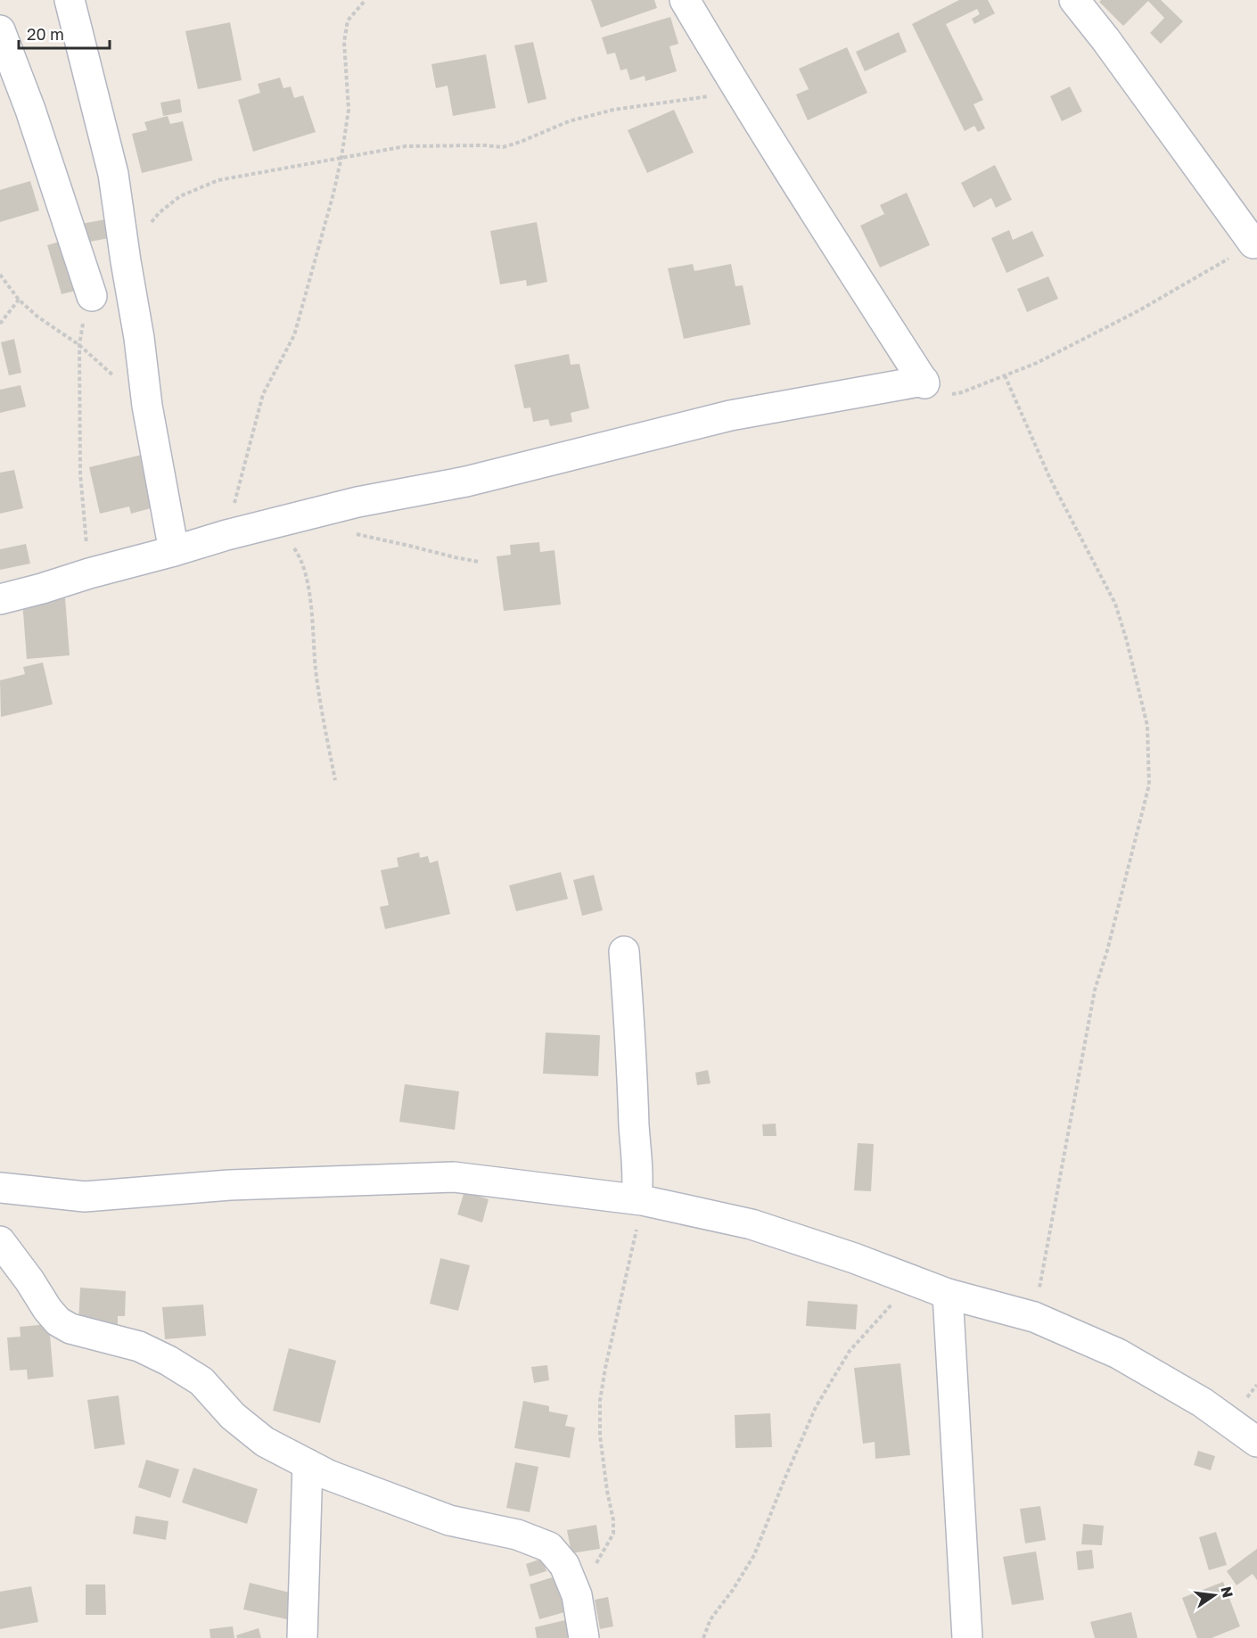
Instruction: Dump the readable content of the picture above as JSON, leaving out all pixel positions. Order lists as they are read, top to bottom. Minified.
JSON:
{"scale_bar":"20 m","north":"right"}
